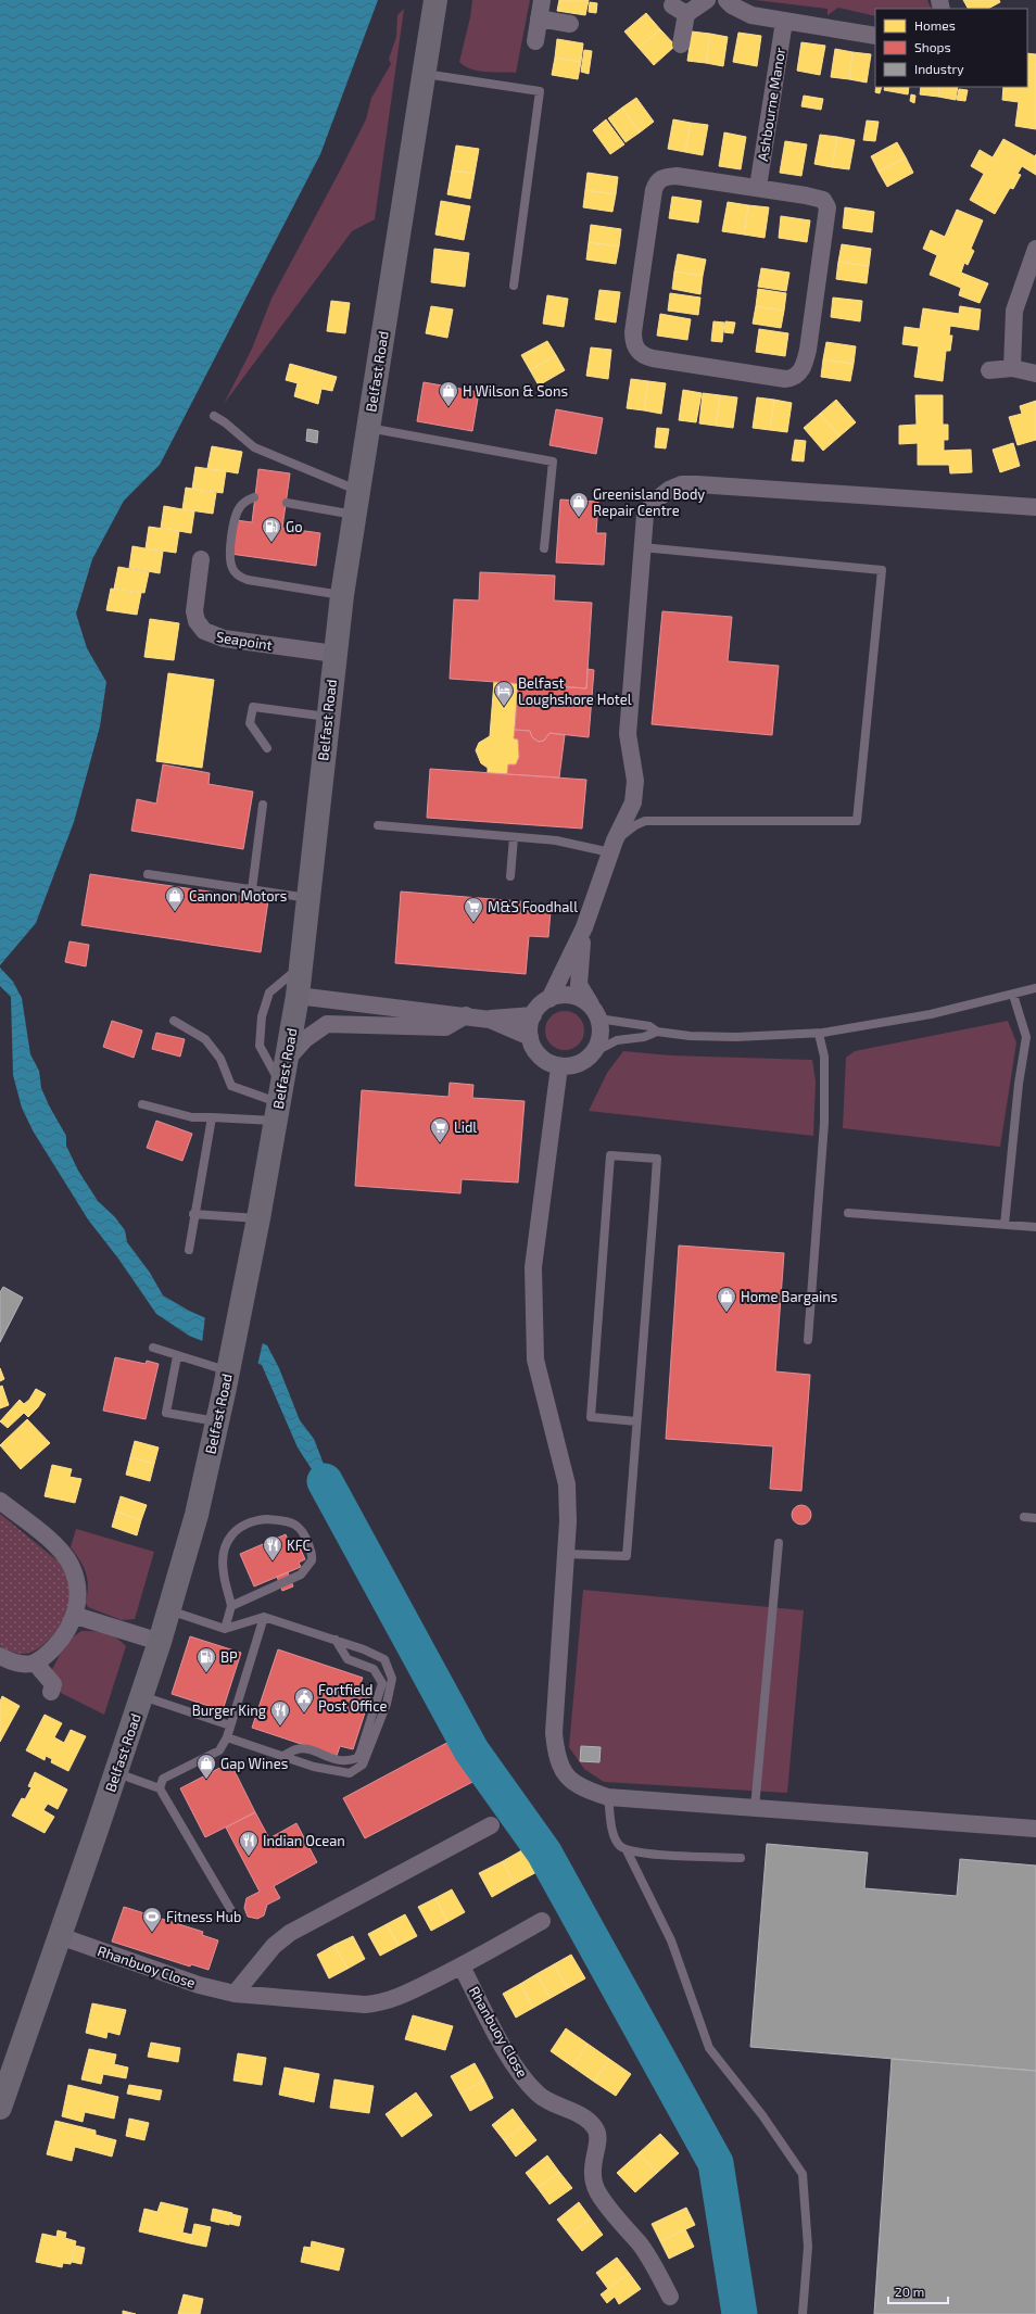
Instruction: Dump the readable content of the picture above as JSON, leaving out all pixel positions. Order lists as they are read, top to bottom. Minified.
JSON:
{"streets":{"highway":["Belfast Road"],"street":["Ashbourne Manor","Seapoint","Rhanbuoy Close"]},"crossings":[["Belfast Road","Seapoint"],["Belfast Road","Rhanbuoy Close"]],"places":{"shop":["H Wilson & Sons","Greenisland Body Repair Centre","Cannon Motors","Home Bargains","Gap Wines"],"fuel station":["Go","BP"],"hotel":["Belfast Loughshore Hotel"],"supermarket":["M&S Foodhall","Lidl"],"restaurant":["KFC","Burger King","Indian Ocean"],"public building":["Fortfield Post Office"],"sports":["Fitness Hub"]},"legend":["Homes","Shops","Industry"],"scale_bar":"20 m"}
